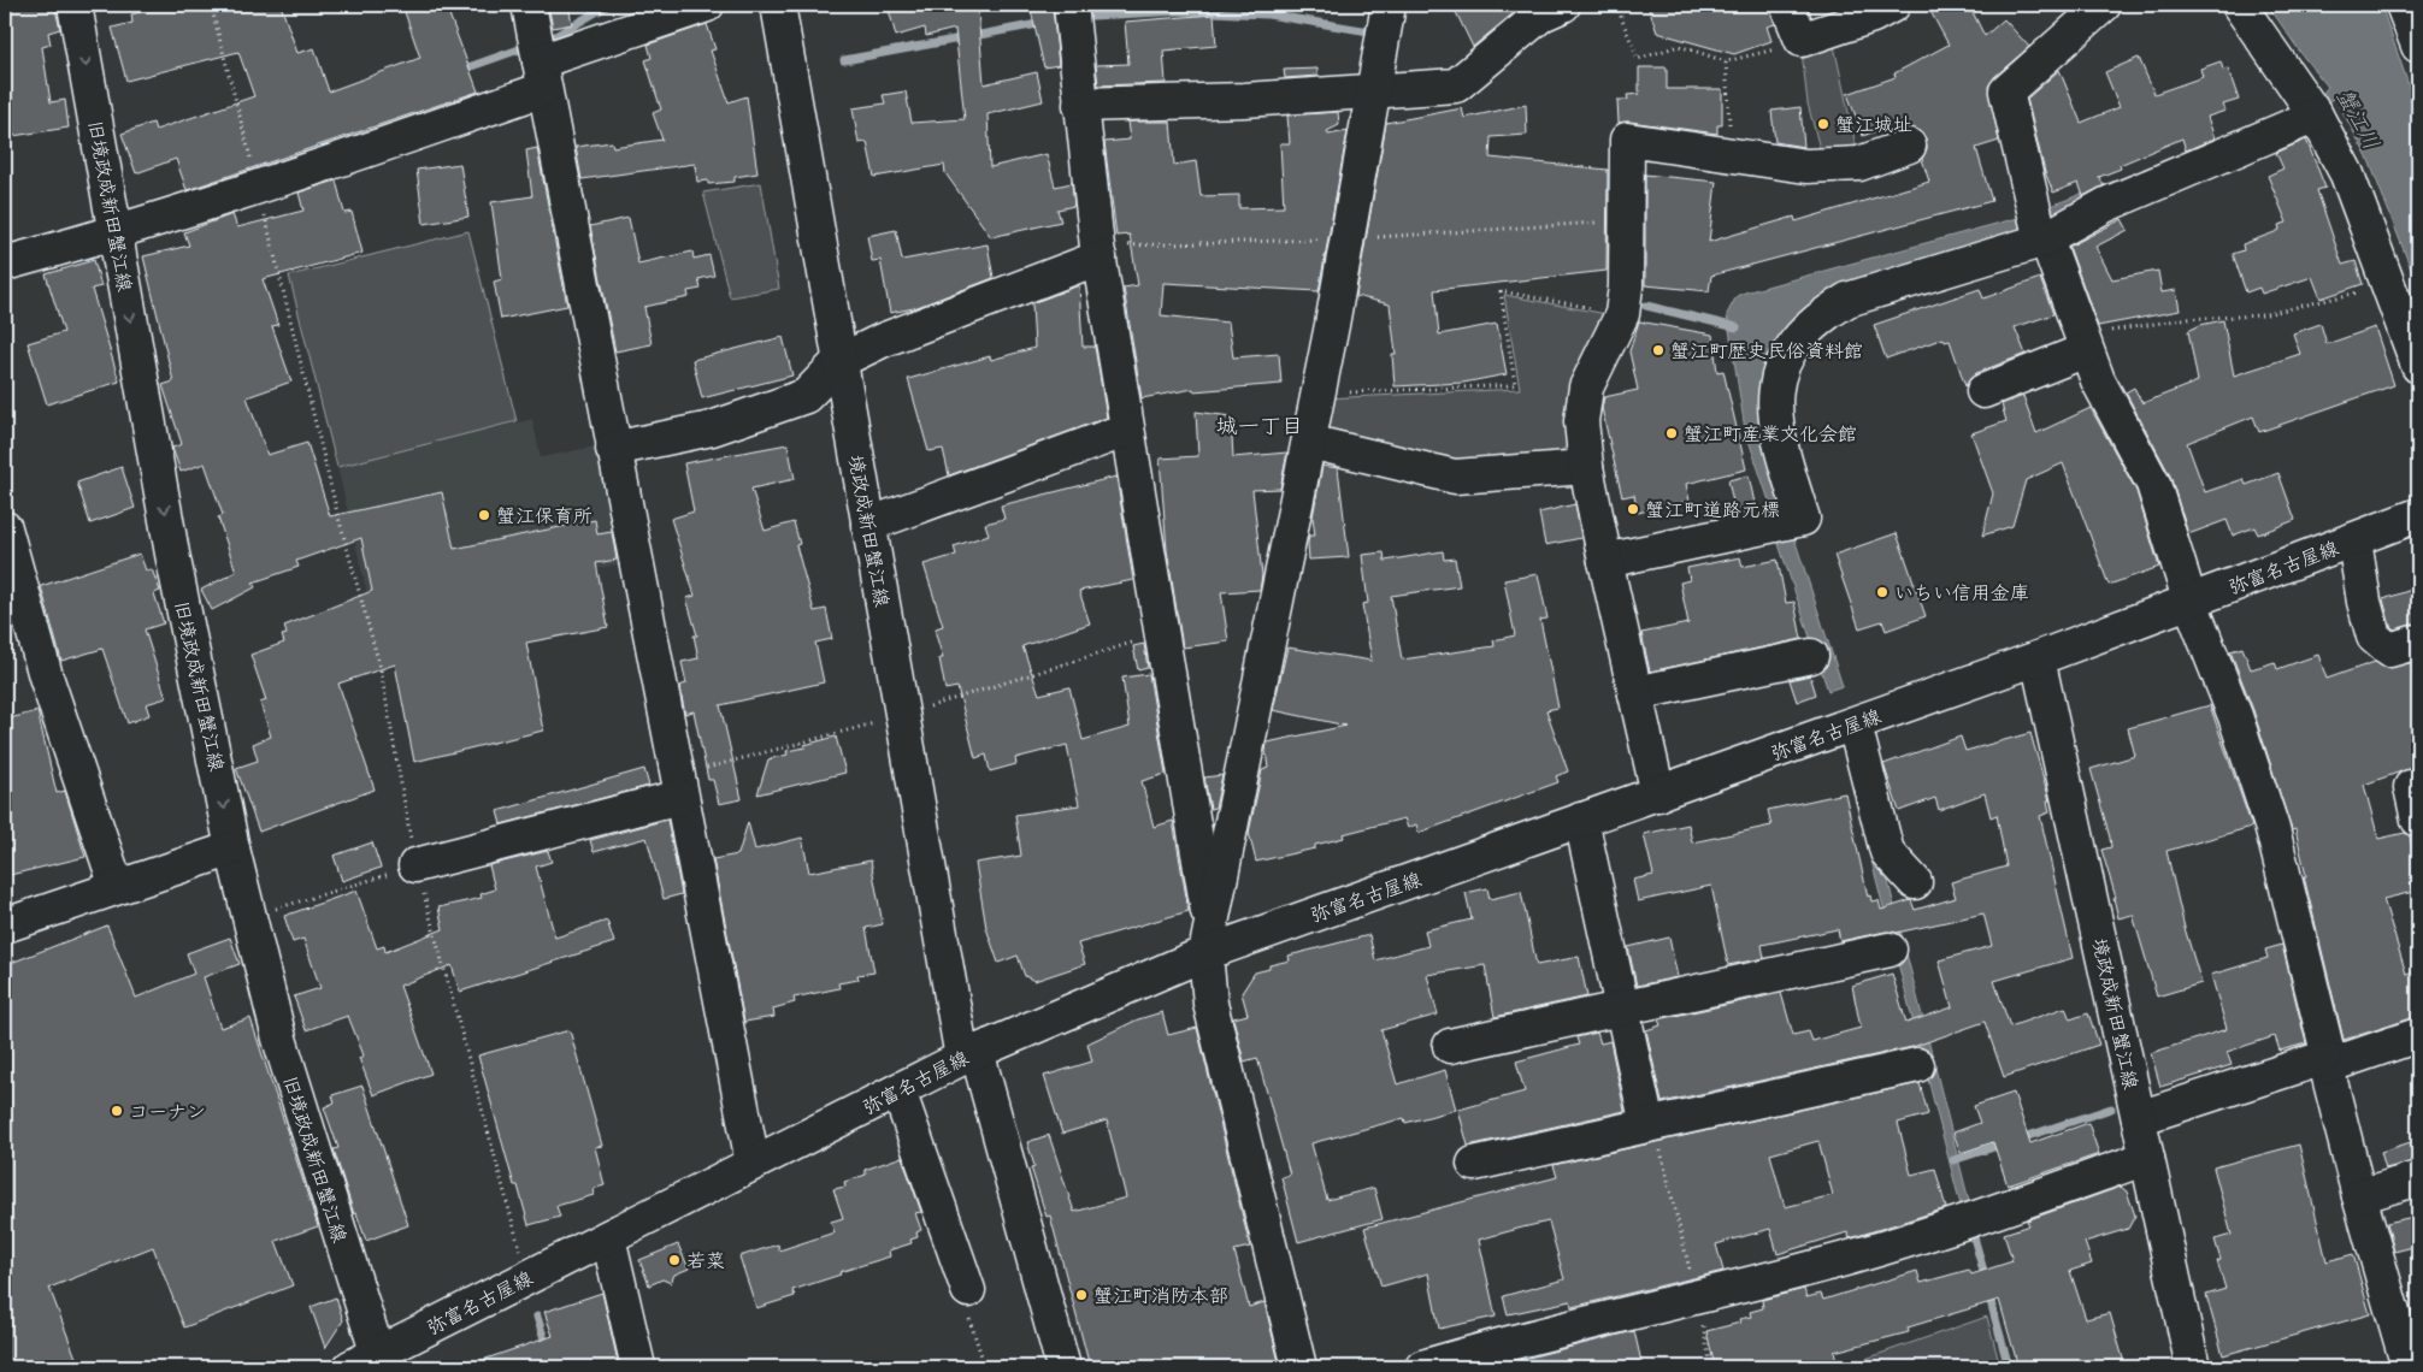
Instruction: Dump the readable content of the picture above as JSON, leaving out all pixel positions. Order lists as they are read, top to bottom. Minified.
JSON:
{"streets":{"street":["旧境政成新田蟹江線","境政成新田蟹江線","弥富名古屋線"]},"crossings":[["旧境政成新田蟹江線","弥富名古屋線"],["境政成新田蟹江線","弥富名古屋線"]],"districts":["城一丁目"],"water":["蟹江川"],"places":["蟹江城址","蟹江町歴史民俗資料館","蟹江町産業文化会館","蟹江町道路元標","蟹江保育所","いちい信用金庫","コーナン","若菜","蟹江町消防本部"]}
